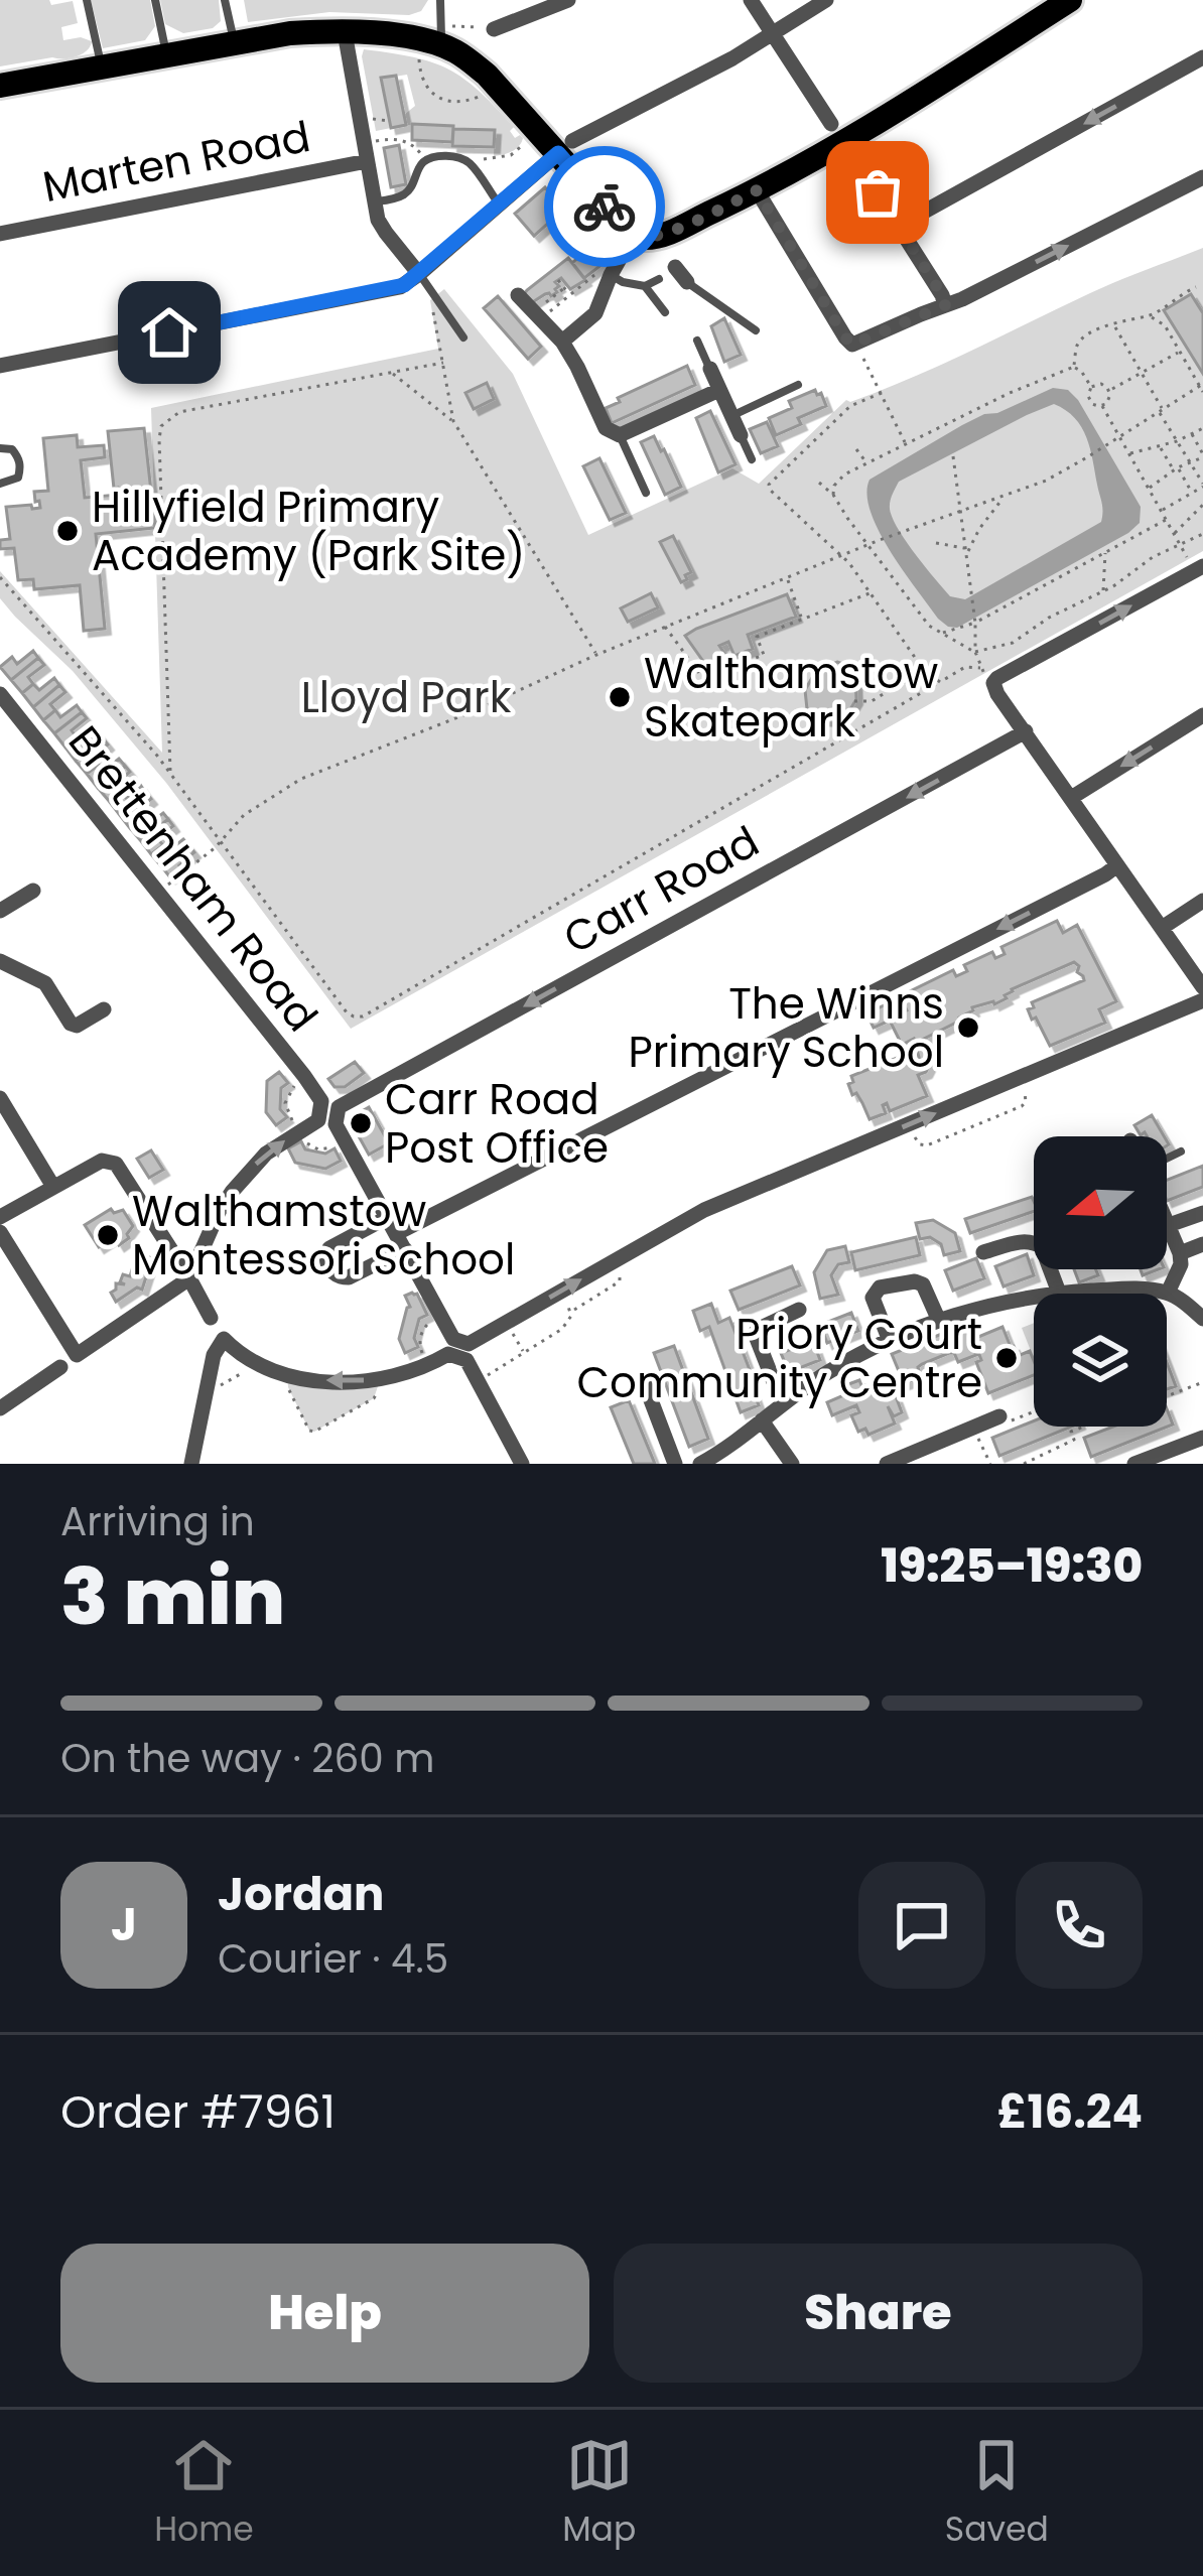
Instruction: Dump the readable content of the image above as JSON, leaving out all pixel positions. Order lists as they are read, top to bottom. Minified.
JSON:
{"streets":{"street":["Marten Road","Brettenham Road","Carr Road"]},"crossings":[["Brettenham Road","Carr Road"]],"parks":["Lloyd Park"],"places":["Hillyfield Primary Academy (Park Site)","Walthamstow Skatepark","The Winns Primary School","Carr Road Post Office","Walthamstow Montessori School","Priory Court Community Centre"],"north":"left","page":{"heading":["3 min","Arriving in","19:25–19:30"],"panel":["Jordan","Courier · 4.5","Order #7961","£16.24"],"bar":"On the way · 260 m","round":"J","buttons":["Help","Share"],"tabs":["Home","Map","Saved"]}}
